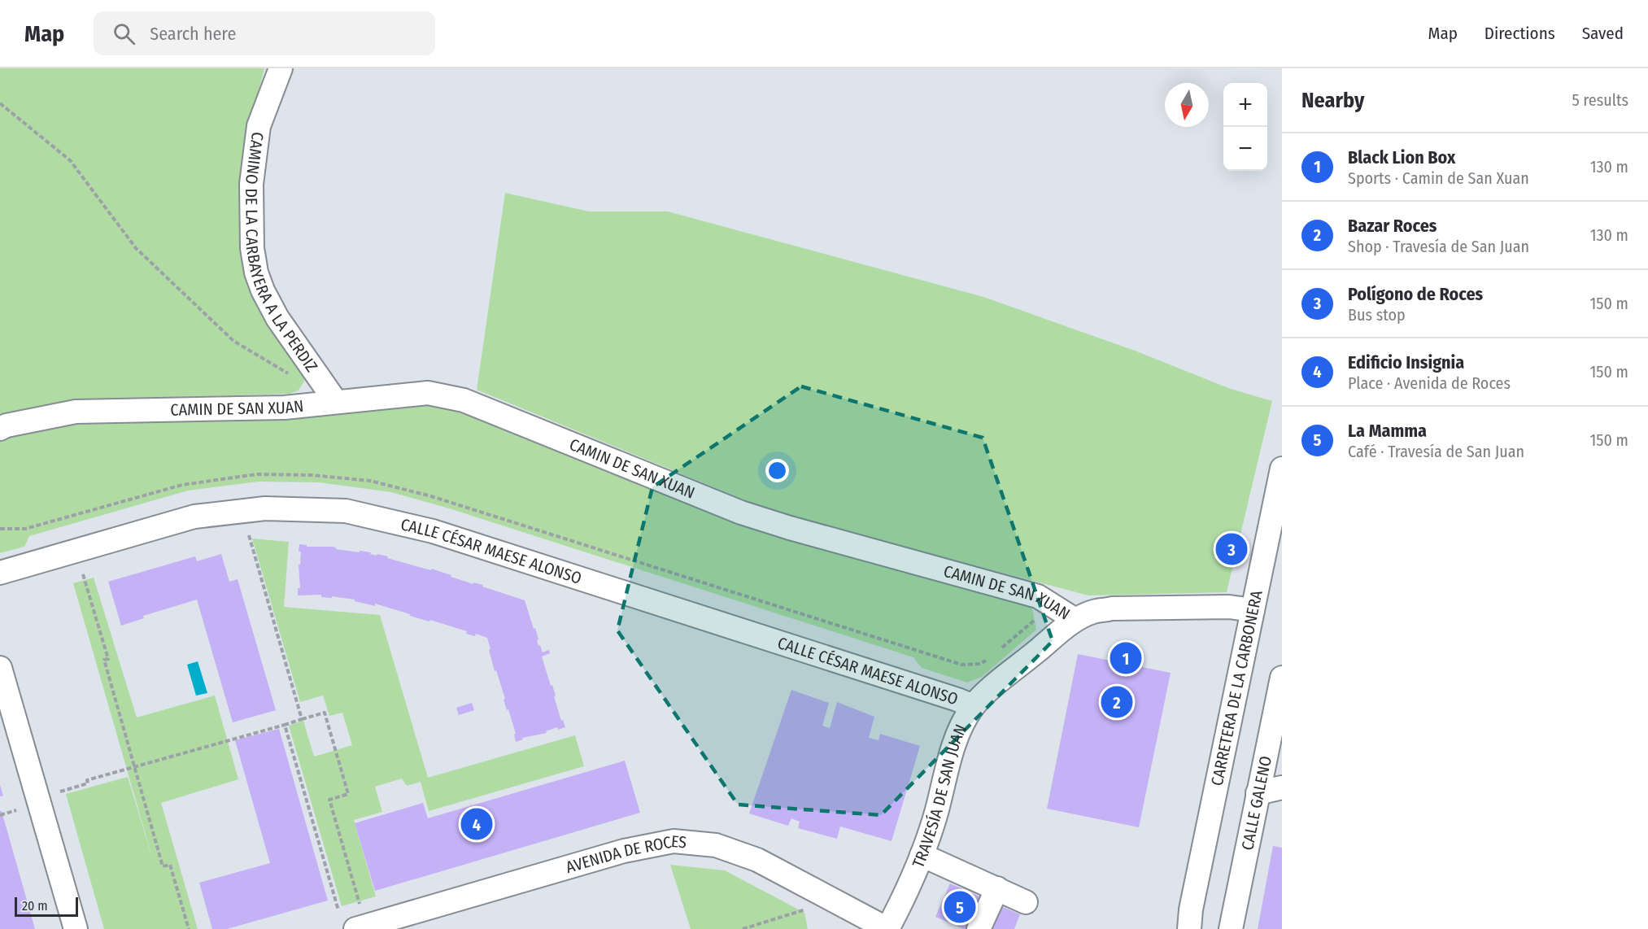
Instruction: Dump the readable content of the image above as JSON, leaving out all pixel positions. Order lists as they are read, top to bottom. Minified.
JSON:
{"streets":{"street":["CAMINO DE LA CARBAYERA A LA PERDIZ","CAMIN DE SAN XUAN","CALLE CÉSAR MAESE ALONSO","CARRETERA DE LA CARBONERA","TRAVESÍA DE SAN JUAN","CALLE GALENO","AVENIDA DE ROCES"]},"crossings":[["CAMINO DE LA CARBAYERA A LA PERDIZ","CAMIN DE SAN XUAN"],["CAMIN DE SAN XUAN","CARRETERA DE LA CARBONERA"],["CAMIN DE SAN XUAN","TRAVESÍA DE SAN JUAN"],["CALLE CÉSAR MAESE ALONSO","TRAVESÍA DE SAN JUAN"],["TRAVESÍA DE SAN JUAN","AVENIDA DE ROCES"]],"scale_bar":"20 m","north":"bottom","page":{"header":"Map","search":"Search here","nav":["Map","Directions","Saved"],"heading":["Nearby","5 results"],"map_buttons":["+","−"],"list":[{"mark":"1","name":"Black Lion Box","note":"Sports · Camin de San Xuan","value":"130 m"},{"mark":"2","name":"Bazar Roces","note":"Shop · Travesía de San Juan","value":"130 m"},{"mark":"3","name":"Polígono de Roces","note":"Bus stop","value":"150 m"},{"mark":"4","name":"Edificio Insignia","note":"Place · Avenida de Roces","value":"150 m"},{"mark":"5","name":"La Mamma","note":"Café · Travesía de San Juan","value":"150 m"}],"pins":["3","1","2","4","5"],"scale":"20 m"}}
